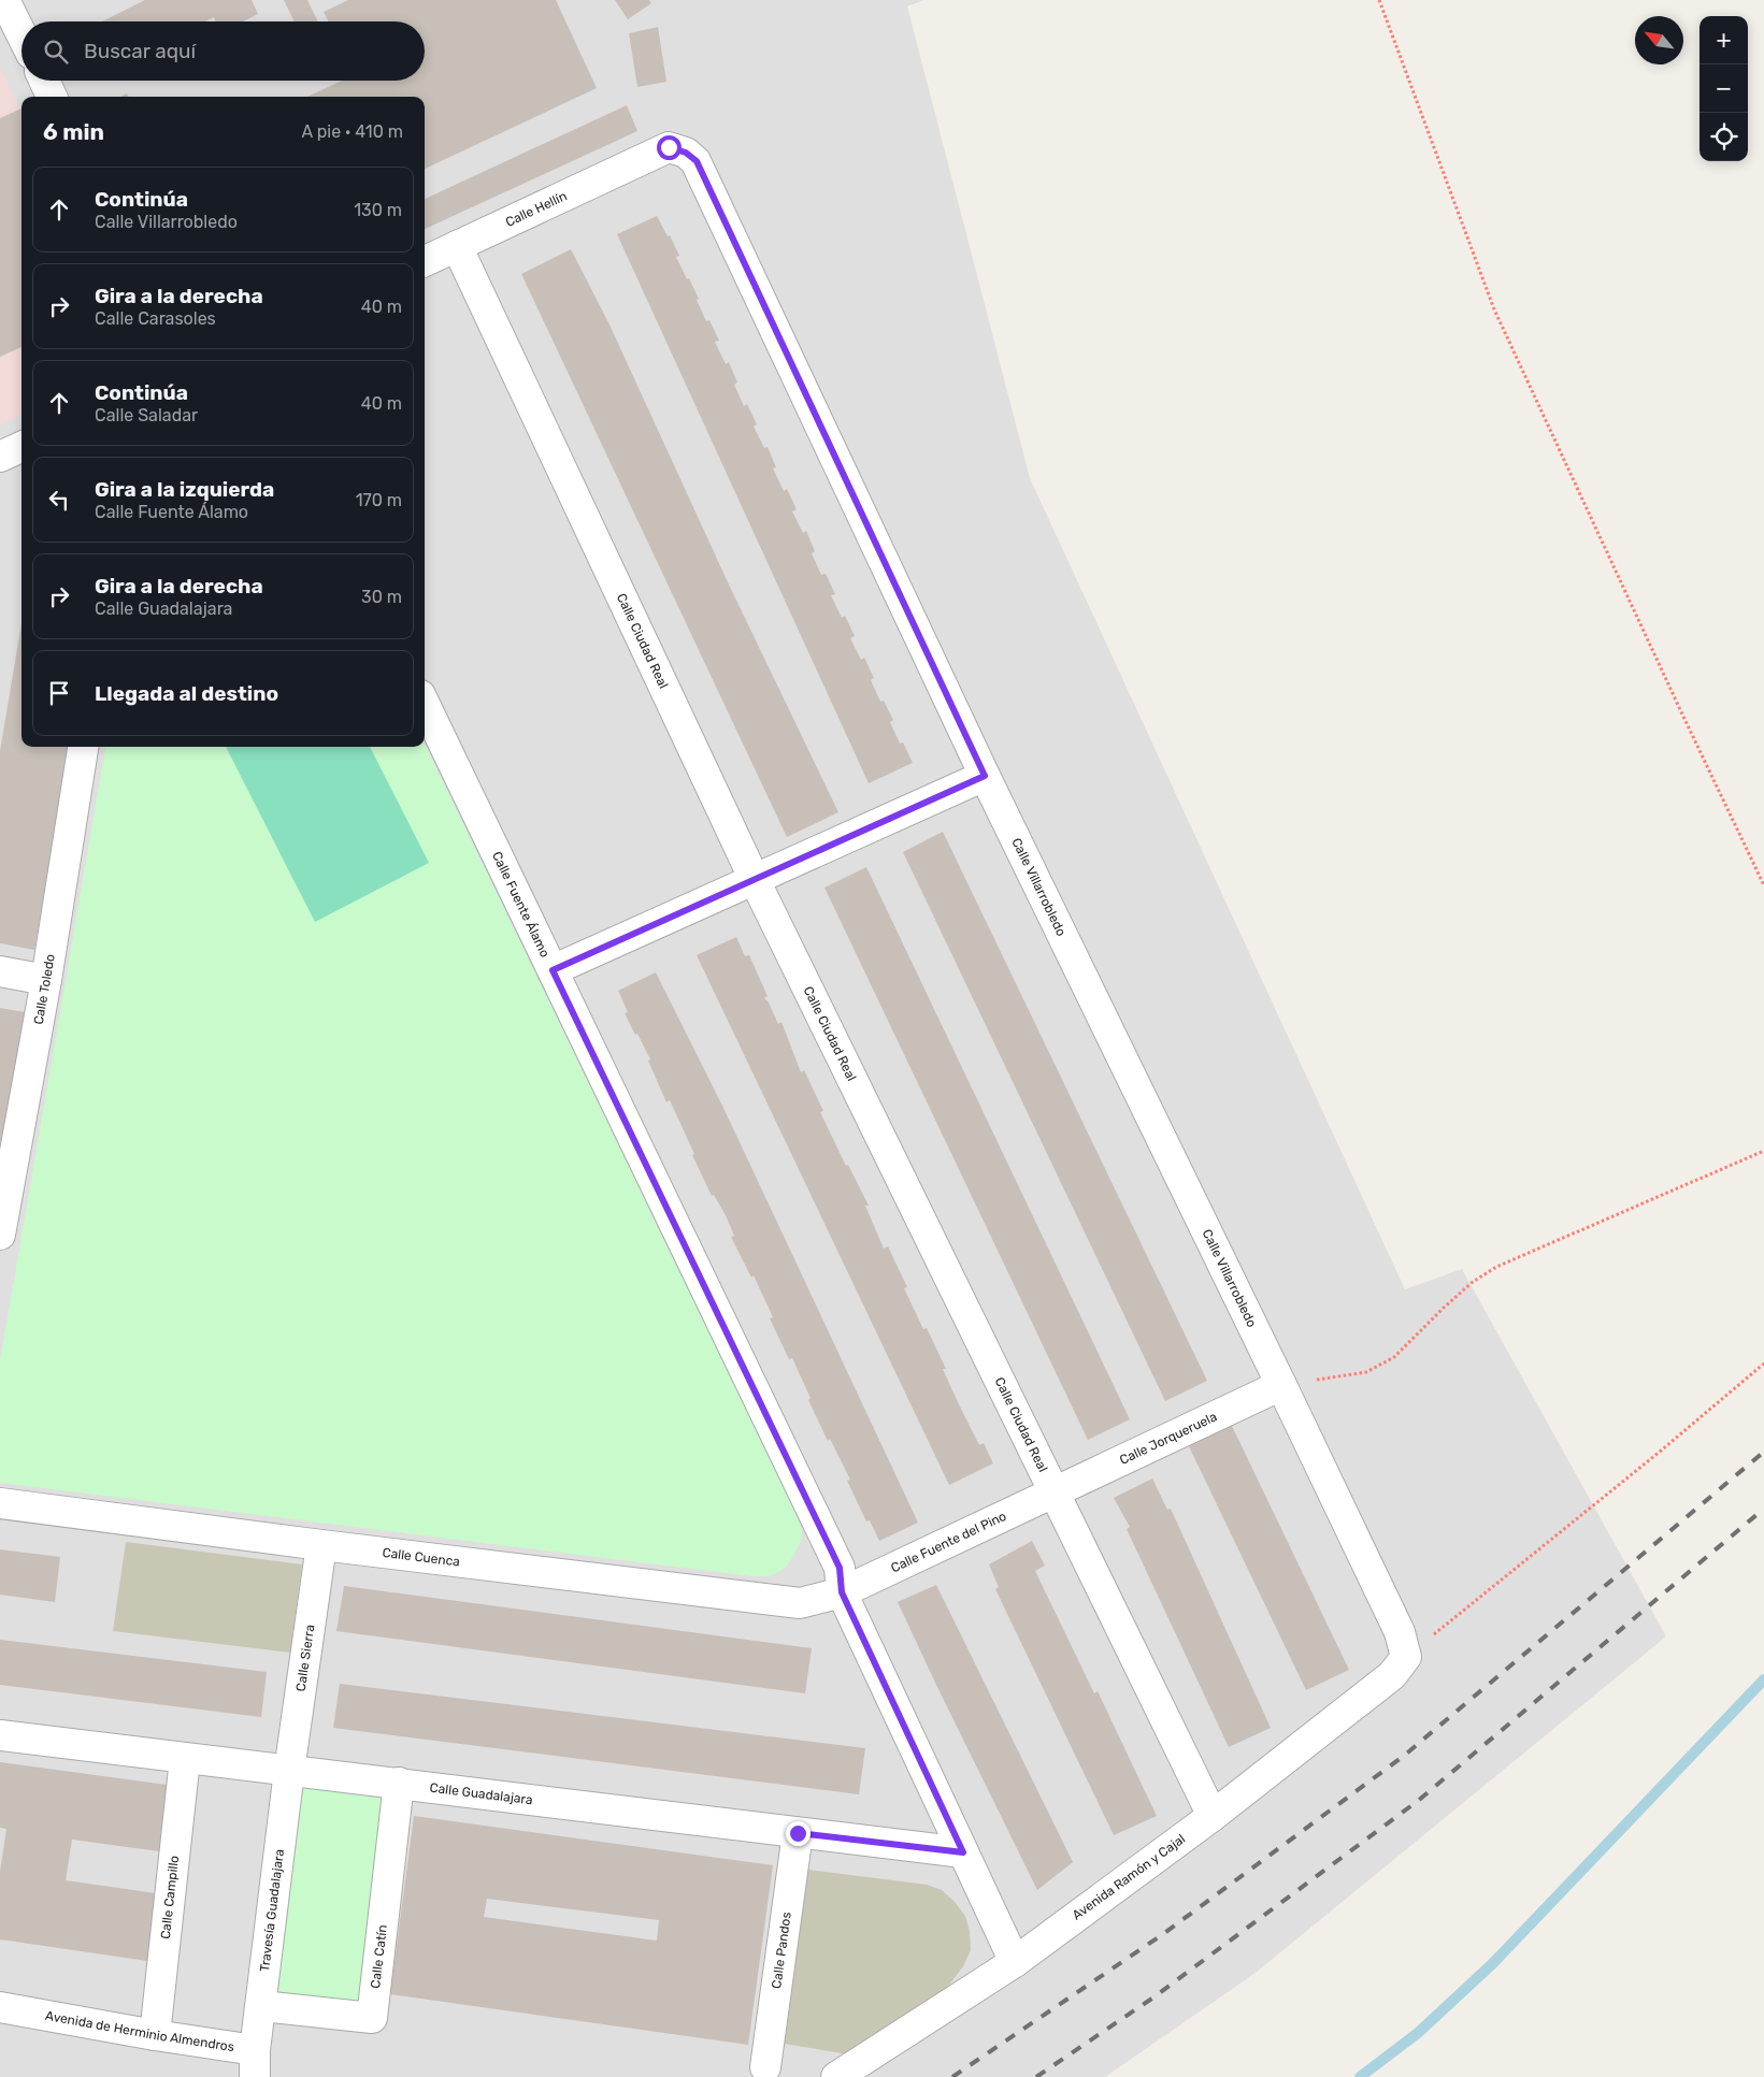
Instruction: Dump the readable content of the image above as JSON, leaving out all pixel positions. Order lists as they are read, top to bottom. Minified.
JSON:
{"streets":{"street":["Calle Hellín","Calle Ciudad Real","Calle Villarrobledo","Calle Fuente Álamo","Calle Toledo","Calle Jorqueruela","Calle Fuente del Pino","Calle Cuenca","Calle Sierra","Calle Guadalajara","Avenida Ramón y Cajal","Calle Campillo","Travesía Guadalajara","Calle Pandos","Calle Catín","Avenida de Herminio Almendros"]},"crossings":[["Calle Hellín","Calle Ciudad Real"],["Calle Hellín","Calle Villarrobledo"],["Calle Ciudad Real","Calle Jorqueruela"],["Calle Ciudad Real","Calle Fuente del Pino"],["Calle Ciudad Real","Avenida Ramón y Cajal"],["Calle Villarrobledo","Calle Jorqueruela"],["Calle Villarrobledo","Avenida Ramón y Cajal"],["Calle Fuente Álamo","Calle Fuente del Pino"],["Calle Fuente Álamo","Calle Cuenca"],["Calle Fuente Álamo","Calle Guadalajara"],["Calle Fuente Álamo","Avenida Ramón y Cajal"],["Calle Jorqueruela","Calle Fuente del Pino"],["Calle Fuente del Pino","Calle Cuenca"],["Calle Cuenca","Calle Sierra"],["Calle Sierra","Calle Guadalajara"],["Calle Sierra","Travesía Guadalajara"],["Calle Guadalajara","Calle Campillo"],["Calle Guadalajara","Travesía Guadalajara"],["Calle Guadalajara","Calle Pandos"],["Calle Guadalajara","Calle Catín"],["Calle Campillo","Avenida de Herminio Almendros"],["Travesía Guadalajara","Calle Catín"],["Travesía Guadalajara","Avenida de Herminio Almendros"]],"north":"top left","page":{"map_buttons":["+","−"],"search":"Buscar aquí","heading":["6 min","A pie · 410 m"],"list":[["Continúa","Calle Villarrobledo","130 m"],["Gira a la derecha","Calle Carasoles","40 m"],["Continúa","Calle Saladar","40 m"],["Gira a la izquierda","Calle Fuente Álamo","170 m"],["Gira a la derecha","Calle Guadalajara","30 m"],"Llegada al destino"]}}
